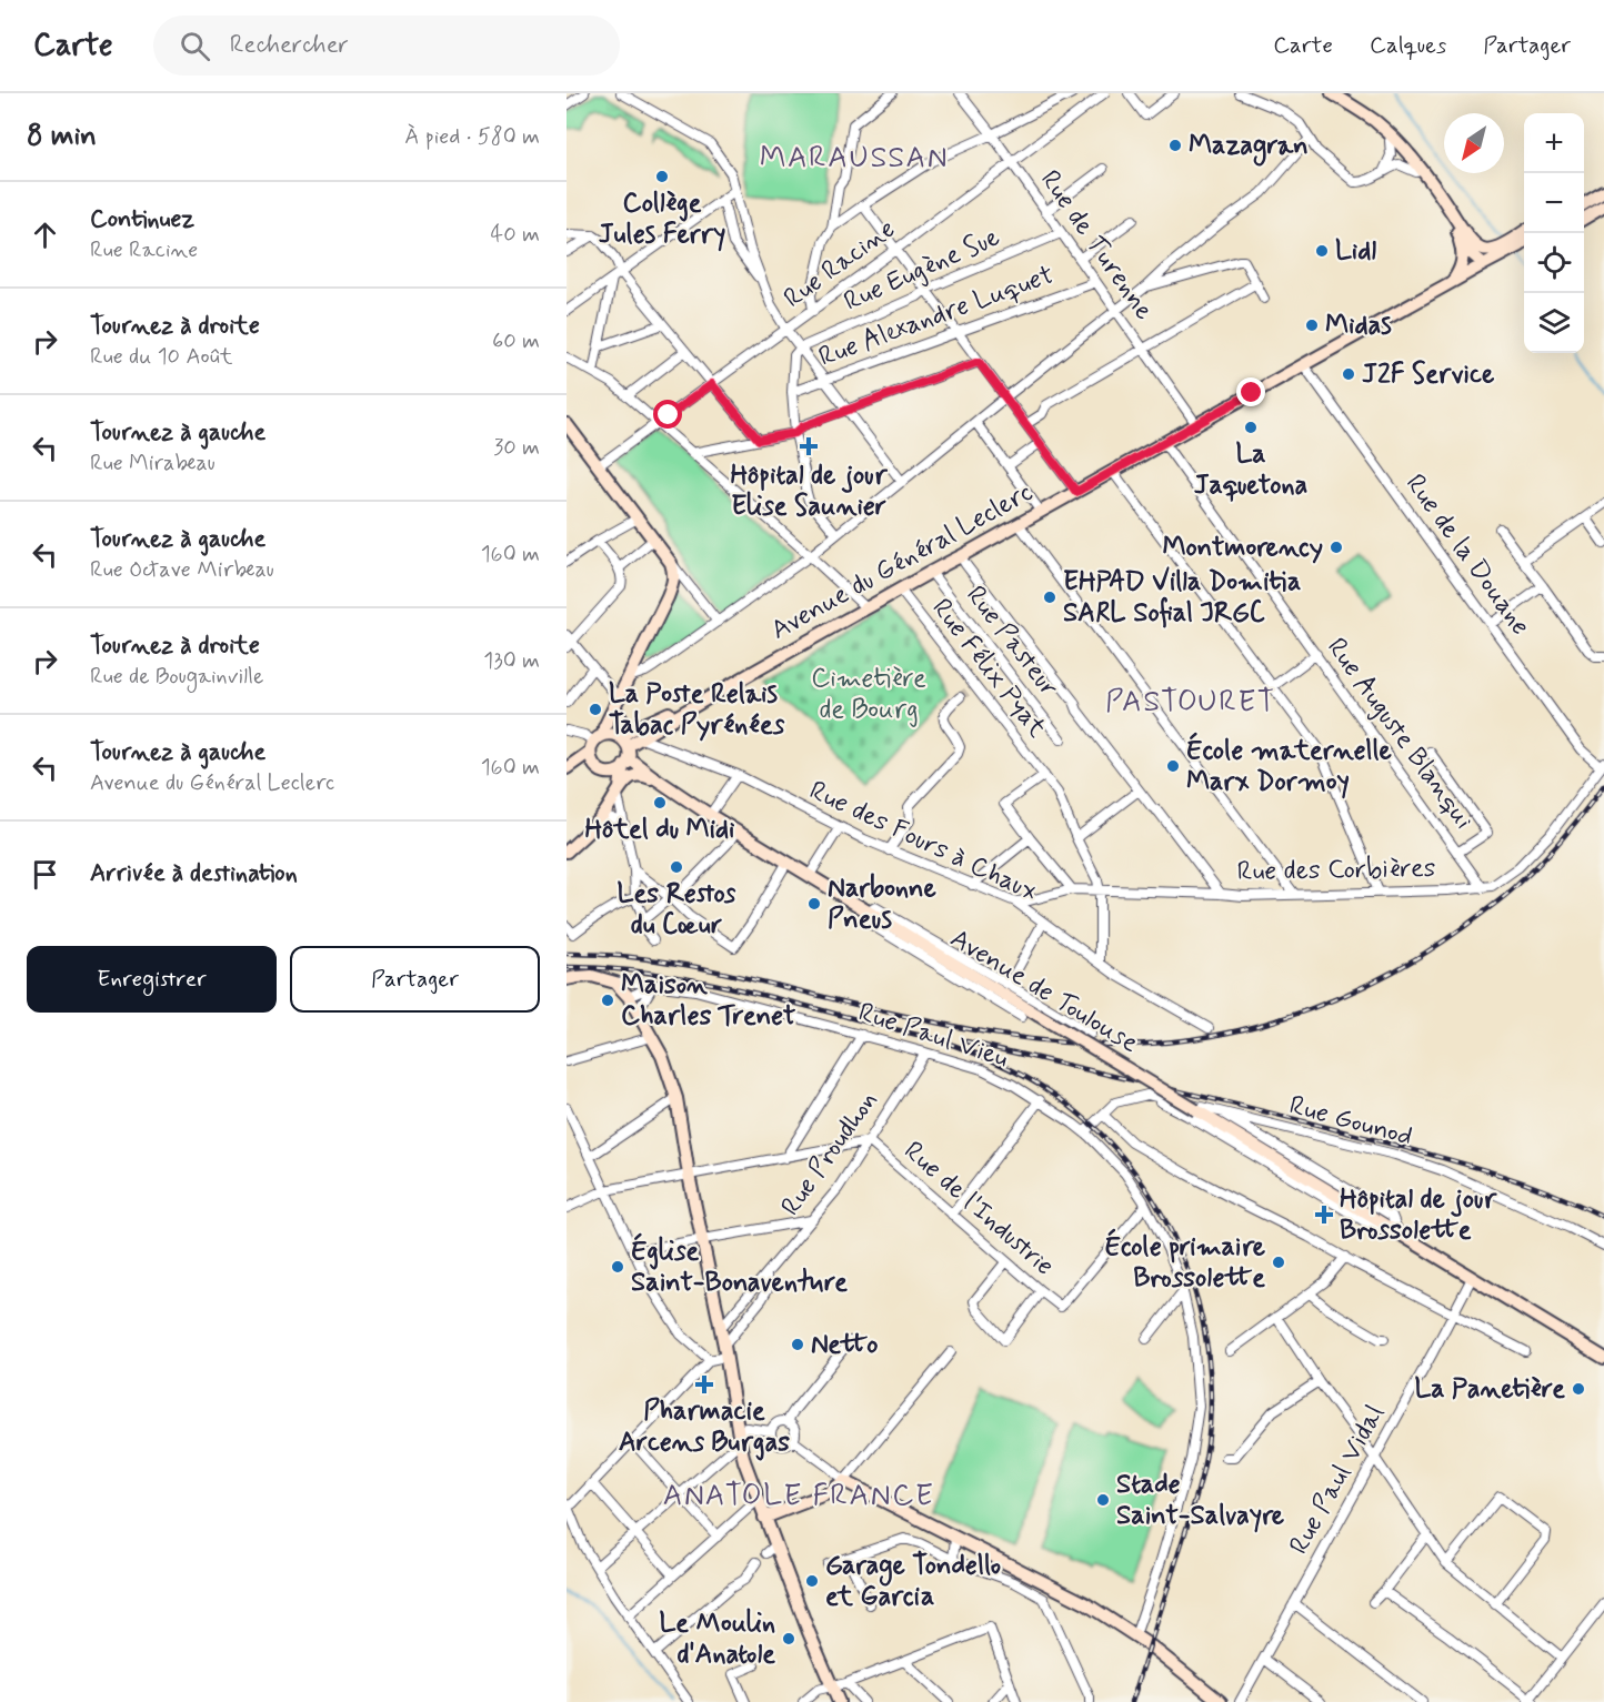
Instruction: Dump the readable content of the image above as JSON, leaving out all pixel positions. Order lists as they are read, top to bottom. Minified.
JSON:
{"streets":{"main road":["Avenue du Général Leclerc","Avenue de Toulouse"],"street":["Rue de Turenne","Rue Racine","Rue Eugène Sue","Rue Alexandre Luquet","Rue de la Douane","Rue Pasteur","Rue Félix Pyat","Rue Auguste Blanqui","Rue des Fours à Chaux","Rue des Corbières","Rue Paul Vieu","Rue Gounod","Rue Proudhon","Rue de l'Industrie","Rue Paul Vidal"]},"crossings":[["Rue de Turenne","Rue Racine"],["Rue de Turenne","Rue Eugène Sue"],["Rue de Turenne","Rue Alexandre Luquet"],["Rue de Turenne","Avenue du Général Leclerc"],["Rue de la Douane","Avenue du Général Leclerc"],["Rue de la Douane","Rue des Corbières"],["Avenue du Général Leclerc","Rue Pasteur"],["Avenue du Général Leclerc","Rue Félix Pyat"],["Avenue du Général Leclerc","Rue Auguste Blanqui"],["Avenue du Général Leclerc","Rue des Fours à Chaux"],["Avenue du Général Leclerc","Avenue de Toulouse"],["Rue Félix Pyat","Rue des Corbières"],["Rue Auguste Blanqui","Rue des Corbières"],["Rue des Fours à Chaux","Rue des Corbières"],["Avenue de Toulouse","Rue Paul Vidal"],["Rue Paul Vieu","Rue Gounod"],["Rue Paul Vieu","Rue Proudhon"],["Rue Paul Vieu","Rue de l'Industrie"],["Rue Proudhon","Rue de l'Industrie"]],"districts":["MARAUSSAN","PASTOURET","ANATOLE FRANCE"],"parks":["Cimetière de Bourg"],"places":{"other":["Mazagran","Collège Jules Ferry","Lidl","Midas","J2F Service","La Jaquetona","Montmorency","EHPAD Villa Domitia SARL Sofial JRGC","La Poste Relais Tabac Pyrénées","École maternelle Marx Dormoy","Hôtel du Midi","Les Restos du Cœur","Narbonne Pneus","Maison Charles Trenet","École primaire Brossolette","Église Saint-Bonaventure","Netto","La Panetière","Stade Saint-Salvayre","Garage Tondello et Garcia","Le Moulin d'Anatole"],"health":["Hôpital de jour Elise Saunier","Hôpital de jour Brossolette","Pharmacie Arcens Burgas"]},"north":"bottom left","page":{"header":"Carte","search":"Rechercher","nav":["Carte","Calques","Partager"],"heading":["8 min","À pied · 580 m"],"map_buttons":["+","−"],"list":[["Continuez","Rue Racine","40 m"],["Tournez à droite","Rue du 10 Août","60 m"],["Tournez à gauche","Rue Mirabeau","30 m"],["Tournez à gauche","Rue Octave Mirbeau","160 m"],["Tournez à droite","Rue de Bougainville","130 m"],["Tournez à gauche","Avenue du Général Leclerc","160 m"],"Arrivée à destination"],"buttons":["Enregistrer","Partager"]}}
